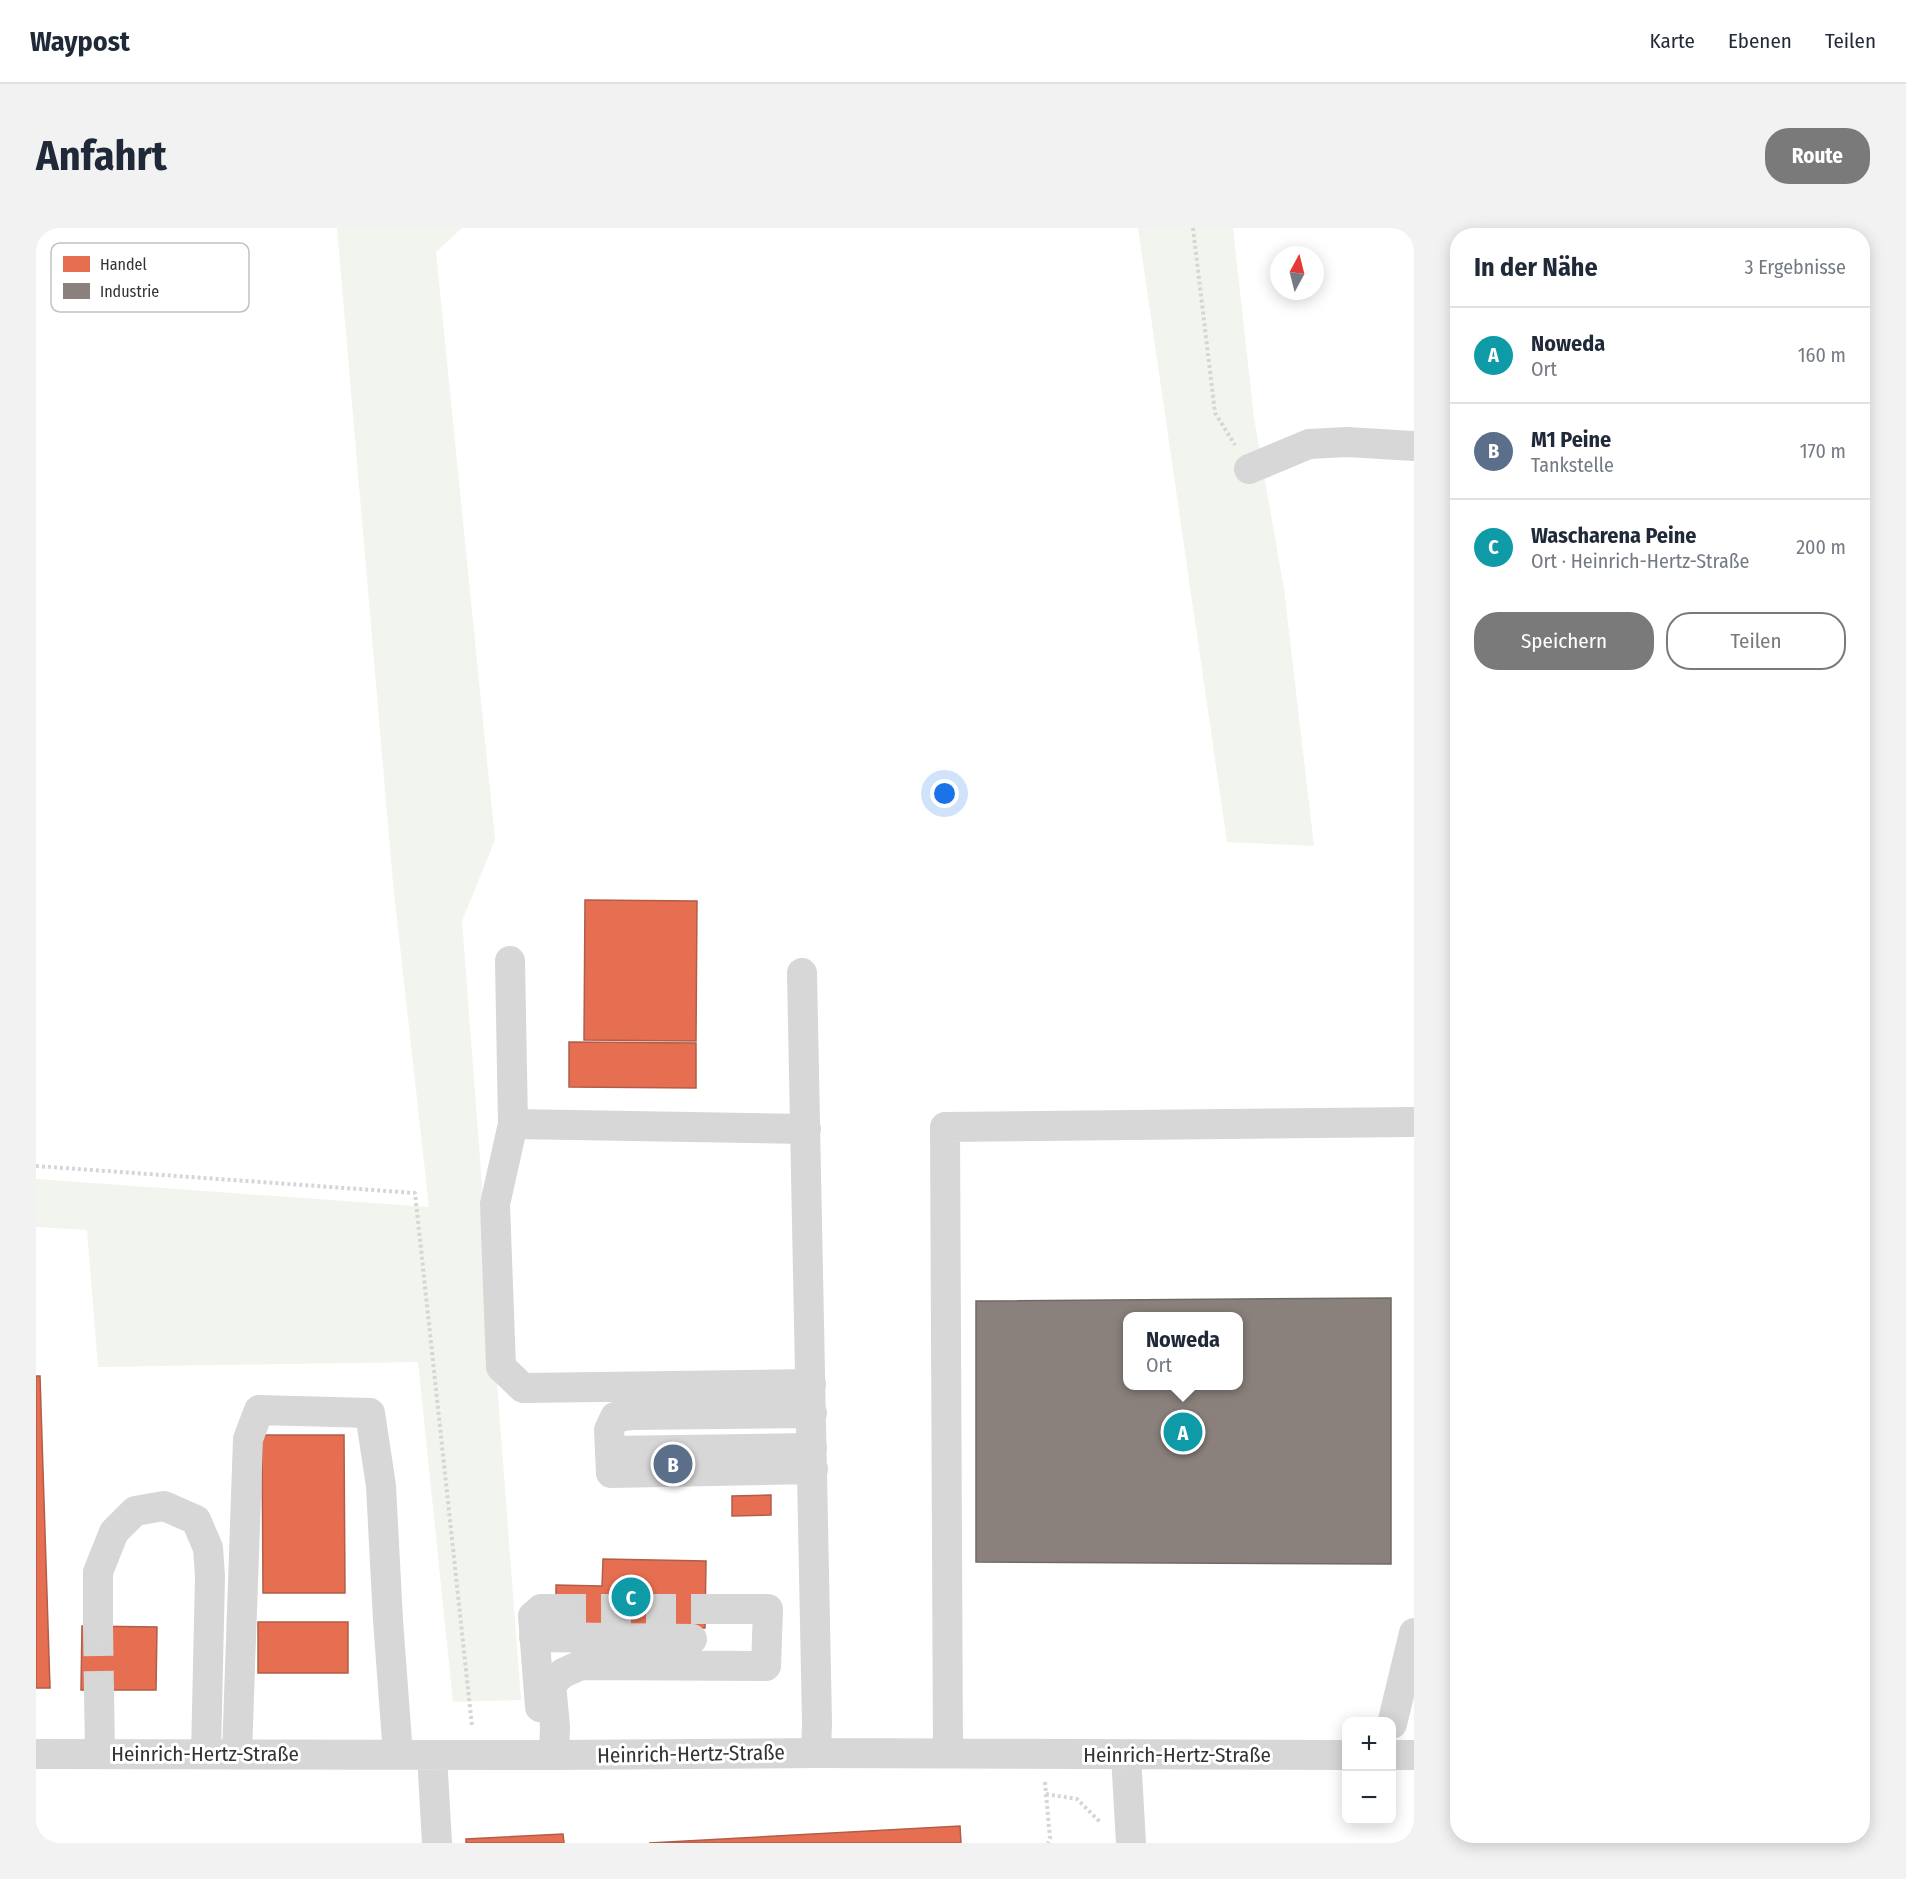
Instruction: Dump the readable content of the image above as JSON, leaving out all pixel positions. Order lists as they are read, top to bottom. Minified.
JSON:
{"streets":{"street":["Heinrich-Hertz-Straße"]},"legend":["Handel","Industrie"],"north":"top","page":{"header":"Waypost","nav":["Karte","Ebenen","Teilen"],"buttons":["Route",["Speichern","Teilen"]],"title":"Anfahrt","heading":["In der Nähe","3 Ergebnisse"],"list":[{"mark":"A","name":"Noweda","note":"Ort","value":"160 m"},{"mark":"B","name":"M1 Peine","note":"Tankstelle","value":"170 m"},{"mark":"C","name":"Wascharena Peine","note":"Ort · Heinrich-Hertz-Straße","value":"200 m"}],"popup":["Noweda","Ort"],"pins":["A","B","C"],"map_buttons":["+","−"]}}
